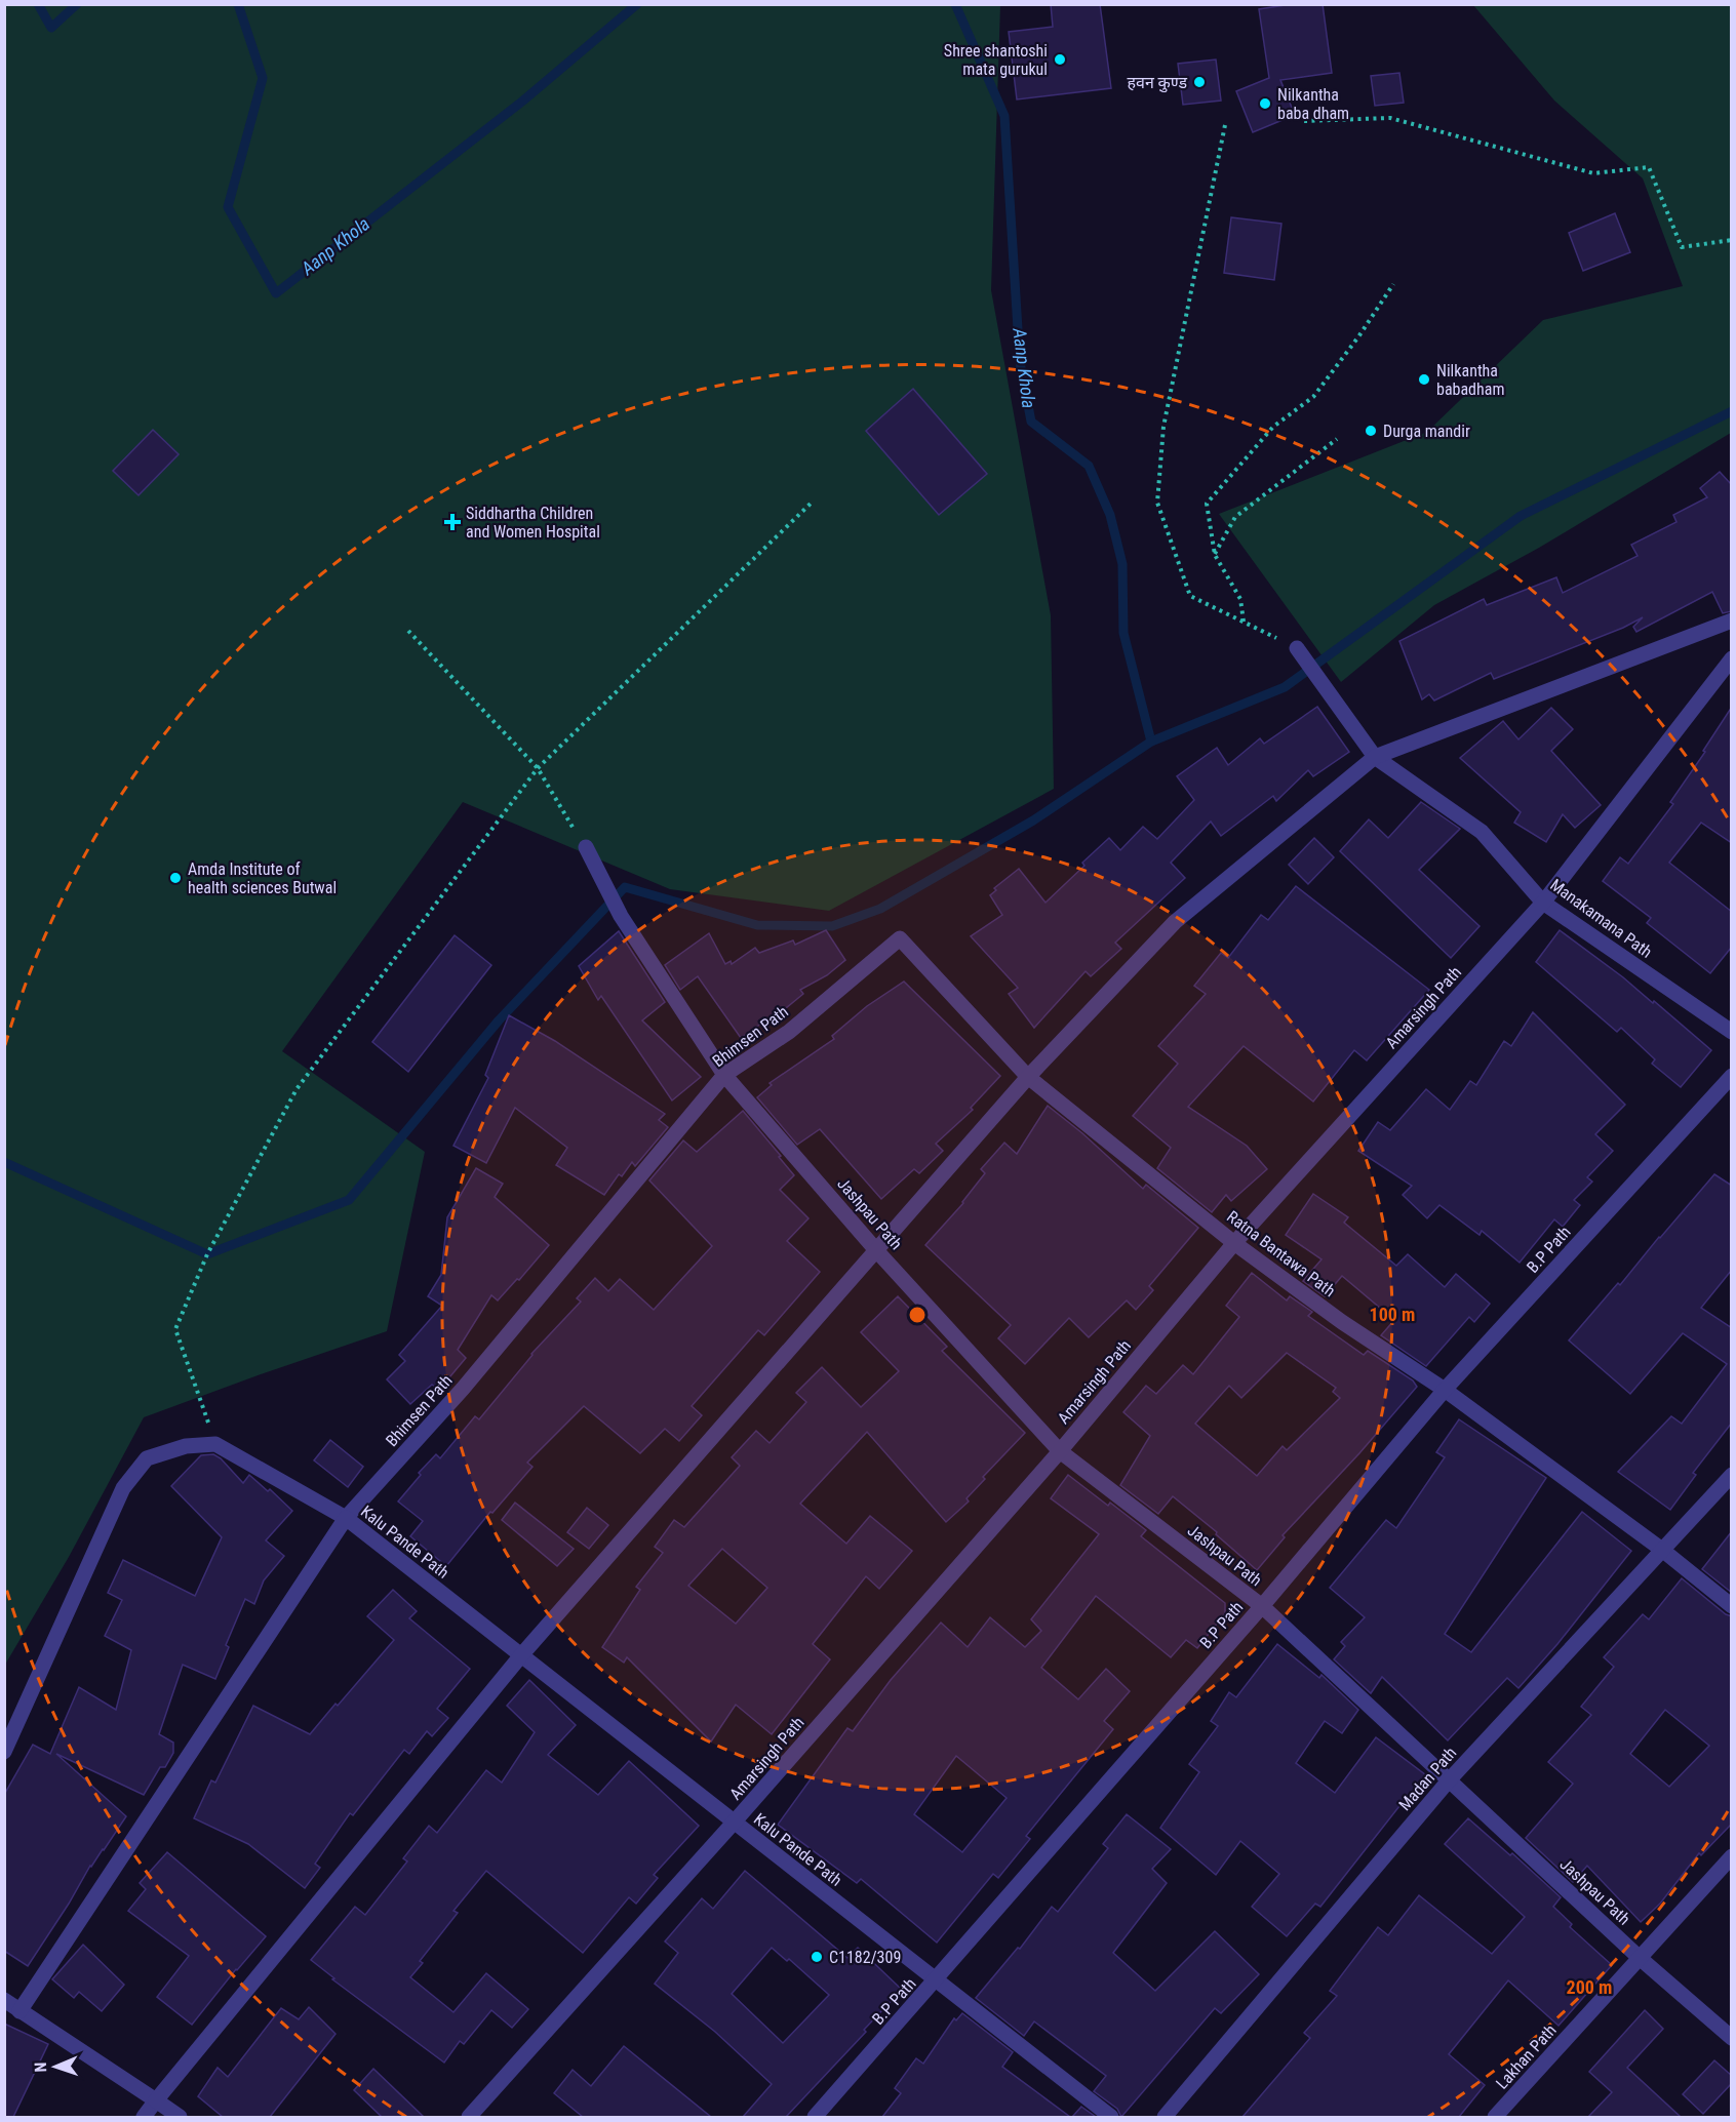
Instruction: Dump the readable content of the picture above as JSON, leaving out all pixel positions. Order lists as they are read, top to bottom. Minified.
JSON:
{"streets":{"street":["Manakamana Path","Amarsingh Path","Bhimsen Path","Jashpau Path","B.P Path","Ratna Bantawa Path","Kalu Pande Path","Madan Path","Lakhan Path"]},"crossings":[["Manakamana Path","Amarsingh Path"],["Amarsingh Path","Jashpau Path"],["Amarsingh Path","Ratna Bantawa Path"],["Amarsingh Path","Kalu Pande Path"],["Bhimsen Path","Jashpau Path"],["Bhimsen Path","Ratna Bantawa Path"],["Bhimsen Path","Kalu Pande Path"],["Jashpau Path","B.P Path"],["Jashpau Path","Madan Path"],["Jashpau Path","Lakhan Path"],["B.P Path","Ratna Bantawa Path"],["B.P Path","Kalu Pande Path"],["Ratna Bantawa Path","Madan Path"]],"water":["Aanp Khola"],"places":{"other":["Shree shantoshi mata gurukul","हवन कुण्ड","Nilkantha baba dham","Nilkantha babadham","Durga mandir","Amda Institute of health sciences Butwal","C1182/309"],"health":["Siddhartha Children and Women Hospital"]},"north":"left","rings":["100 m","200 m"]}
